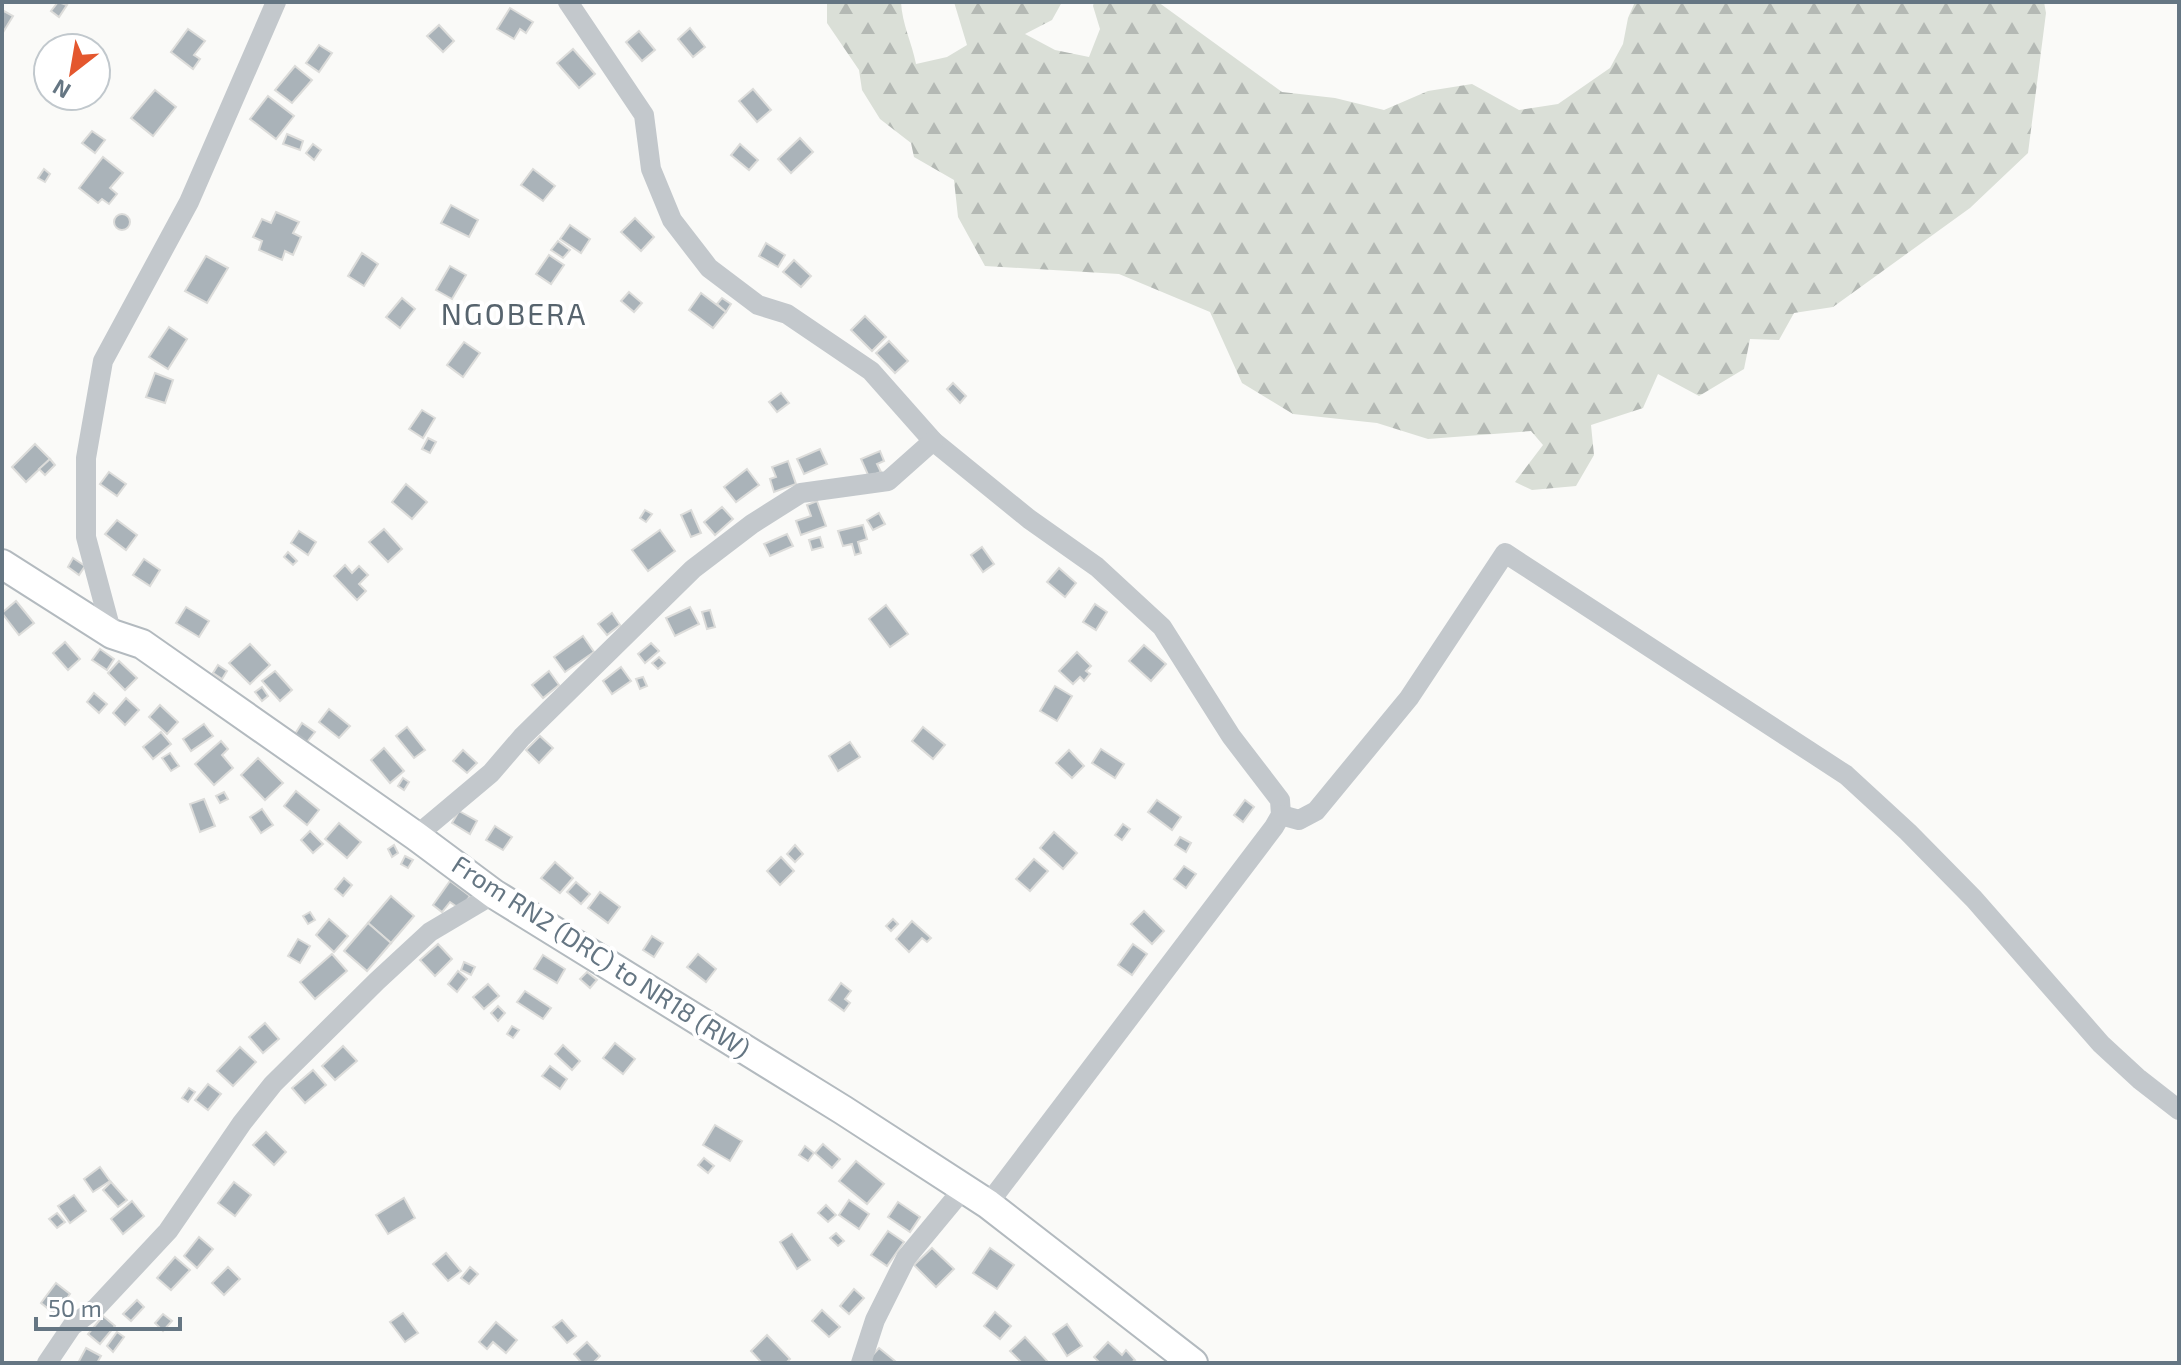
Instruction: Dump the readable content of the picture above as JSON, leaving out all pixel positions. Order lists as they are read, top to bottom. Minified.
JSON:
{"streets":{"main road":["From RN2 (DRC) to NR18 (RW)"]},"districts":["NGOBERA"],"scale_bar":"50 m","north":"bottom left"}
